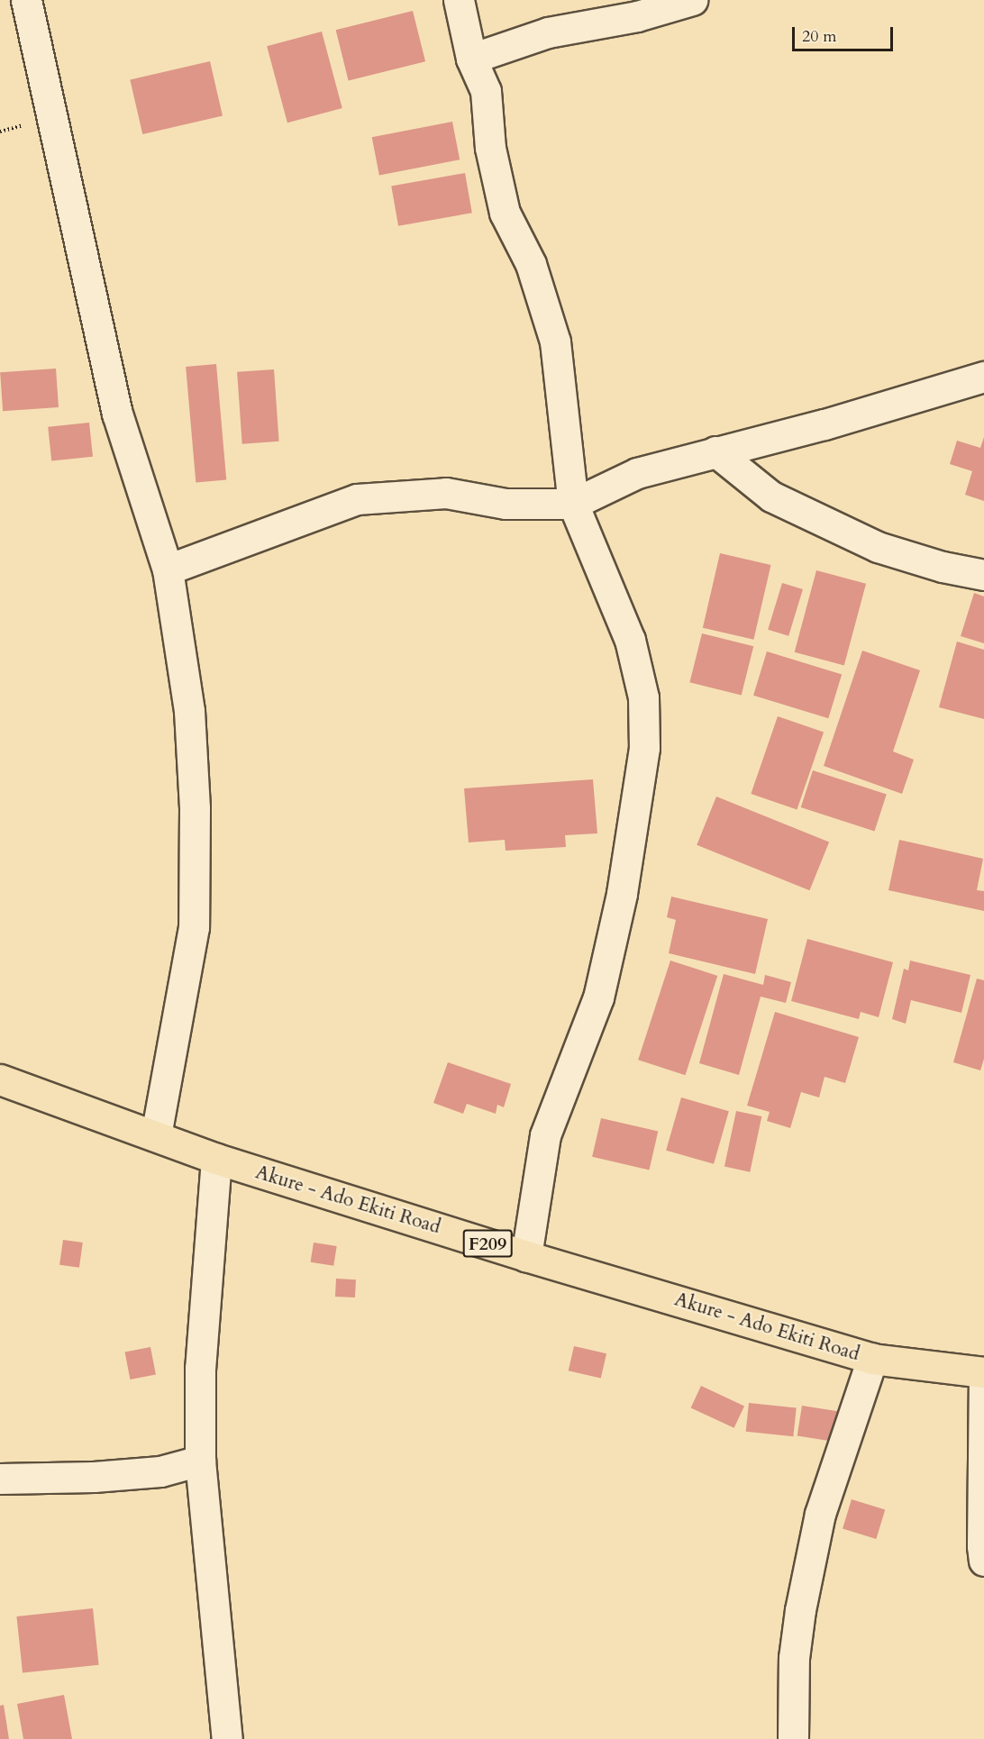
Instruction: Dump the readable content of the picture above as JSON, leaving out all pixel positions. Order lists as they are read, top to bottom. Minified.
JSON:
{"streets":{"main road":["Akure - Ado Ekiti Road","F209"]},"scale_bar":"20 m"}
